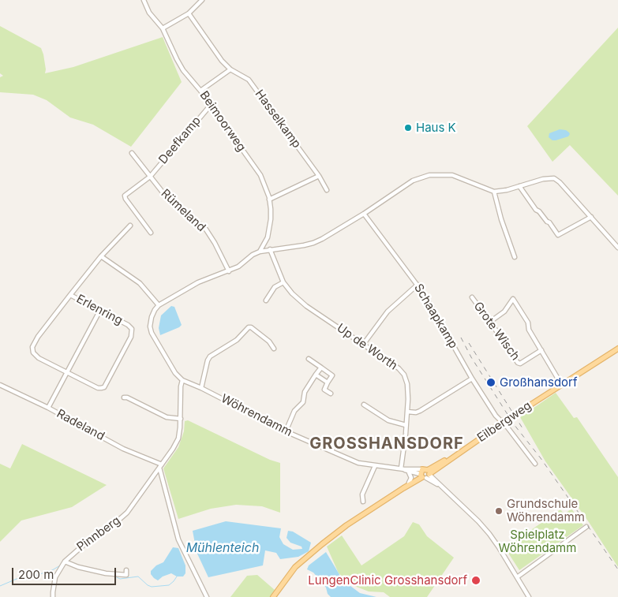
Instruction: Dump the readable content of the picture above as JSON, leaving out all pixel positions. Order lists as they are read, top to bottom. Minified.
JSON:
{"streets":{"main road":["Eilbergweg"],"street":["Hasselkamp","Beimoorweg","Deefkamp","Rümeland","Erlenring","Schaapkamp","Grote Wisch","Up de Worth","Wöhrendamm","Radeland","Pinnberg"]},"crossings":[["Beimoorweg","Deefkamp"],["Beimoorweg","Up de Worth"],["Deefkamp","Rümeland"],["Schaapkamp","Eilbergweg"],["Up de Worth","Wöhrendamm"],["Wöhrendamm","Eilbergweg"],["Wöhrendamm","Pinnberg"],["Radeland","Pinnberg"]],"districts":["GROSSHANSDORF"],"water":["Mühlenteich"],"parks":["Spielplatz Wöhrendamm"],"places":["Haus K","Großhansdorf","Grundschule Wöhrendamm","LungenClinic Grosshansdorf"],"scale_bar":"200 m"}
